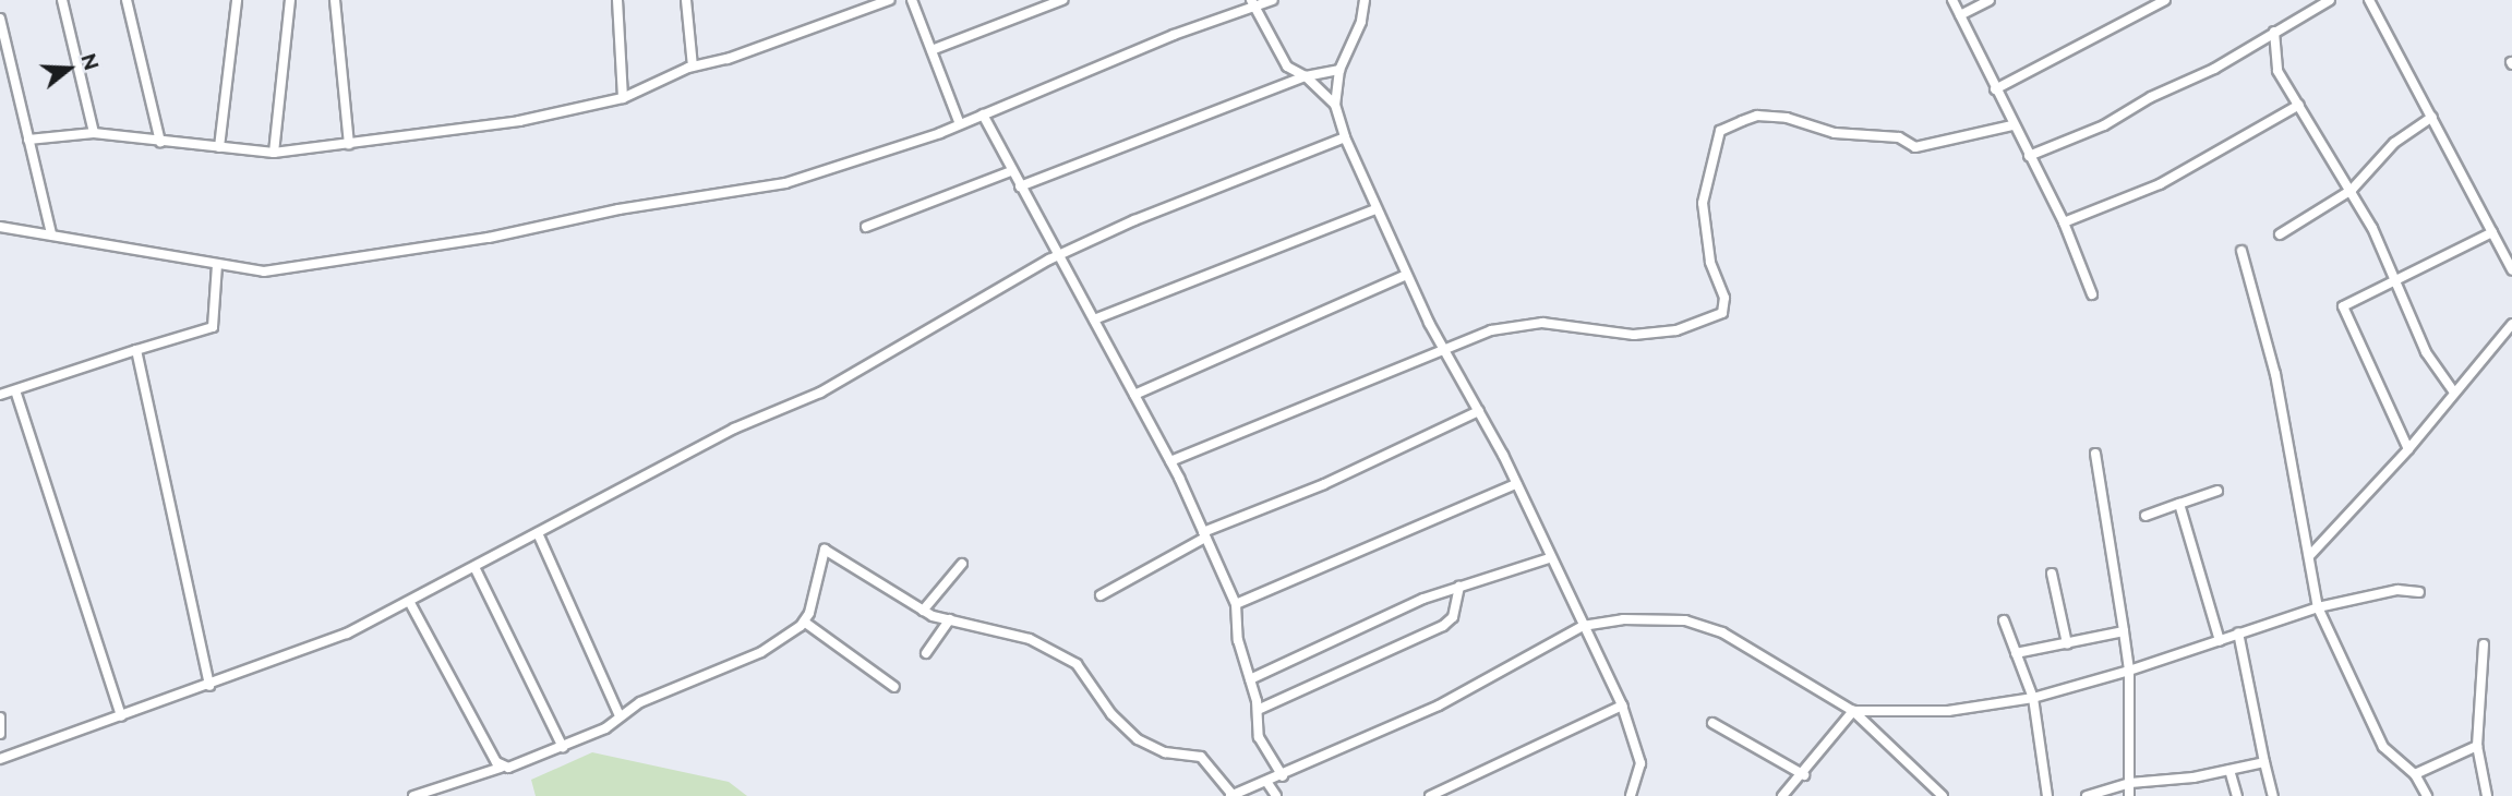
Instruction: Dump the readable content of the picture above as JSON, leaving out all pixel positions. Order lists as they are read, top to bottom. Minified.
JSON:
{"north":"right"}
